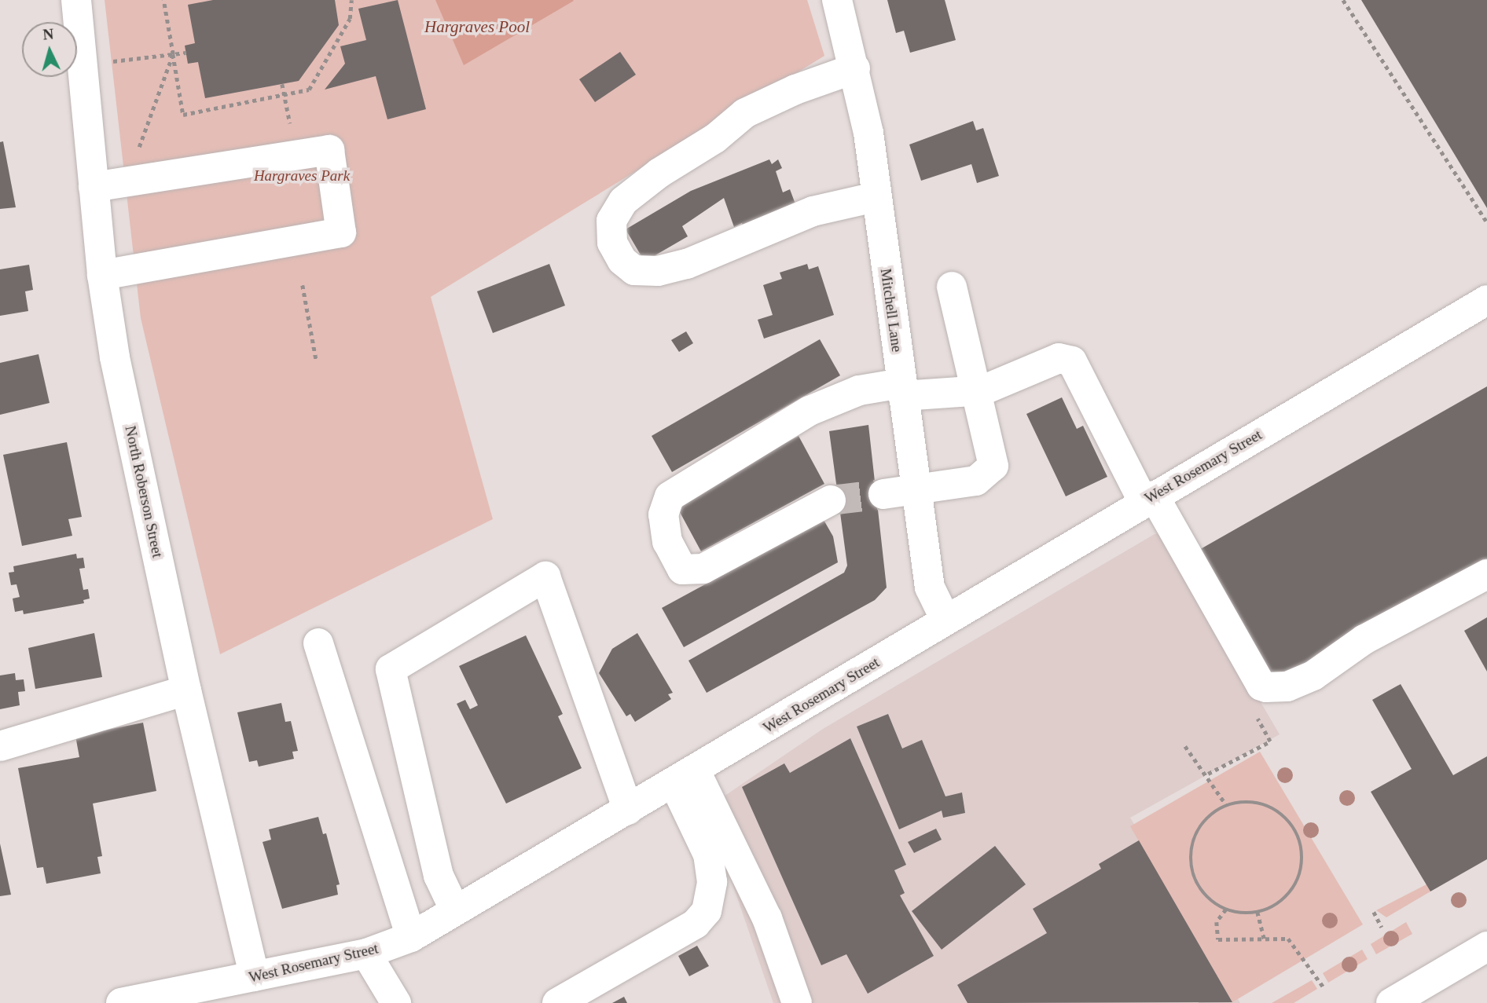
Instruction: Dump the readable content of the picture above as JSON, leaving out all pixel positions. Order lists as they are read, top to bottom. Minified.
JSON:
{"streets":{"street":["Mitchell Lane","West Rosemary Street","North Roberson Street"]},"crossings":[["Mitchell Lane","West Rosemary Street"],["West Rosemary Street","North Roberson Street"]],"water":["Hargraves Pool"],"parks":["Hargraves Park"],"north":"top"}
